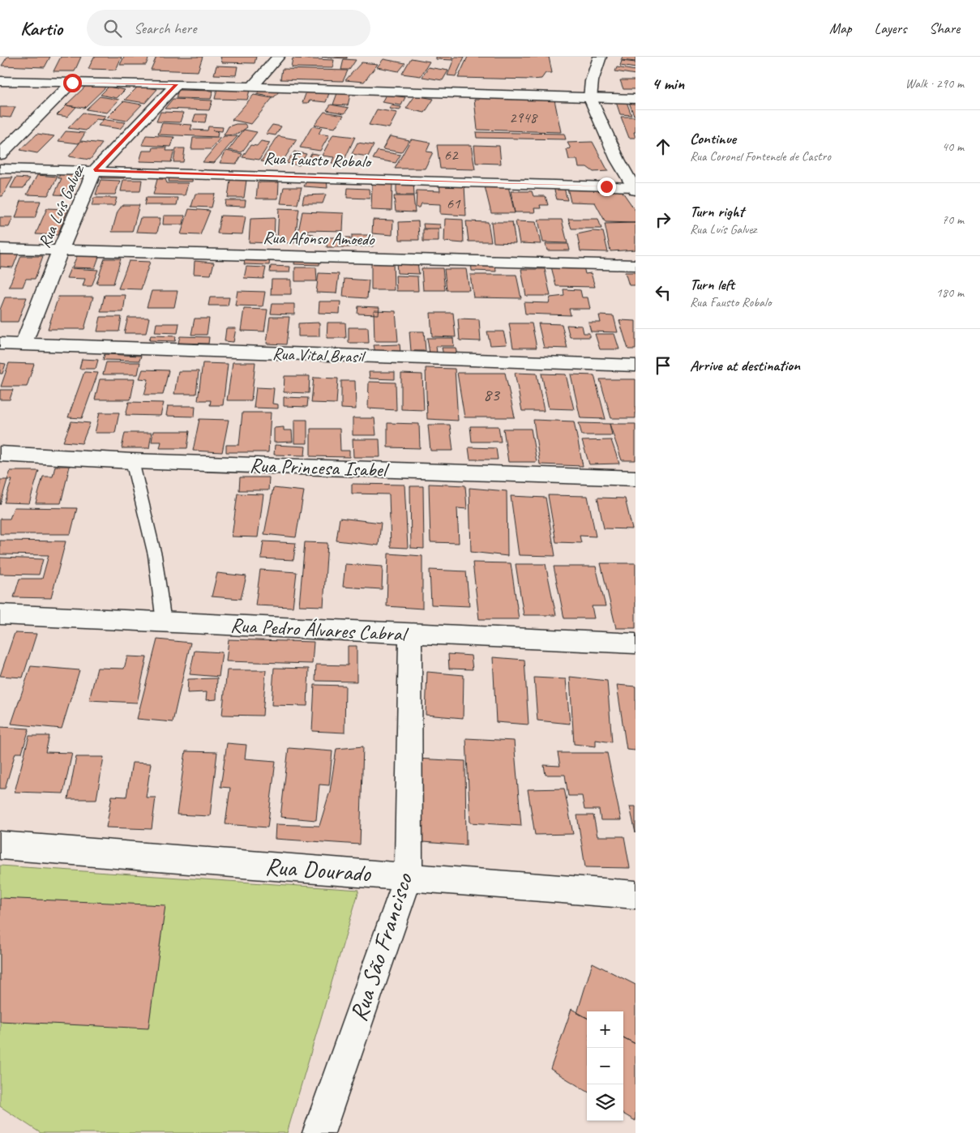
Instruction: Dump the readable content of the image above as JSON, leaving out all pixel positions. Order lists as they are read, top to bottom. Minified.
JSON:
{"streets":{"street":["Rua Fausto Robalo","Rua Luís Galvez","Rua Afonso Amoedo","Rua Vital Brasil","Rua Princesa Isabel","Rua Pedro Álvares Cabral","Rua Dourado","Rua São Francisco"]},"crossings":[["Rua Fausto Robalo","Rua Luís Galvez"],["Rua Luís Galvez","Rua Afonso Amoedo"],["Rua Luís Galvez","Rua Vital Brasil"],["Rua Pedro Álvares Cabral","Rua São Francisco"],["Rua Dourado","Rua São Francisco"]],"house_numbers":["2948","62","61","83"],"page":{"header":"Kartio","search":"Search here","nav":["Map","Layers","Share"],"heading":["4 min","Walk · 290 m"],"list":[["Continue","Rua Coronel Fontenele de Castro","40 m"],["Turn right","Rua Luís Galvez","70 m"],["Turn left","Rua Fausto Robalo","180 m"],"Arrive at destination"],"map_buttons":["+","−"]}}
